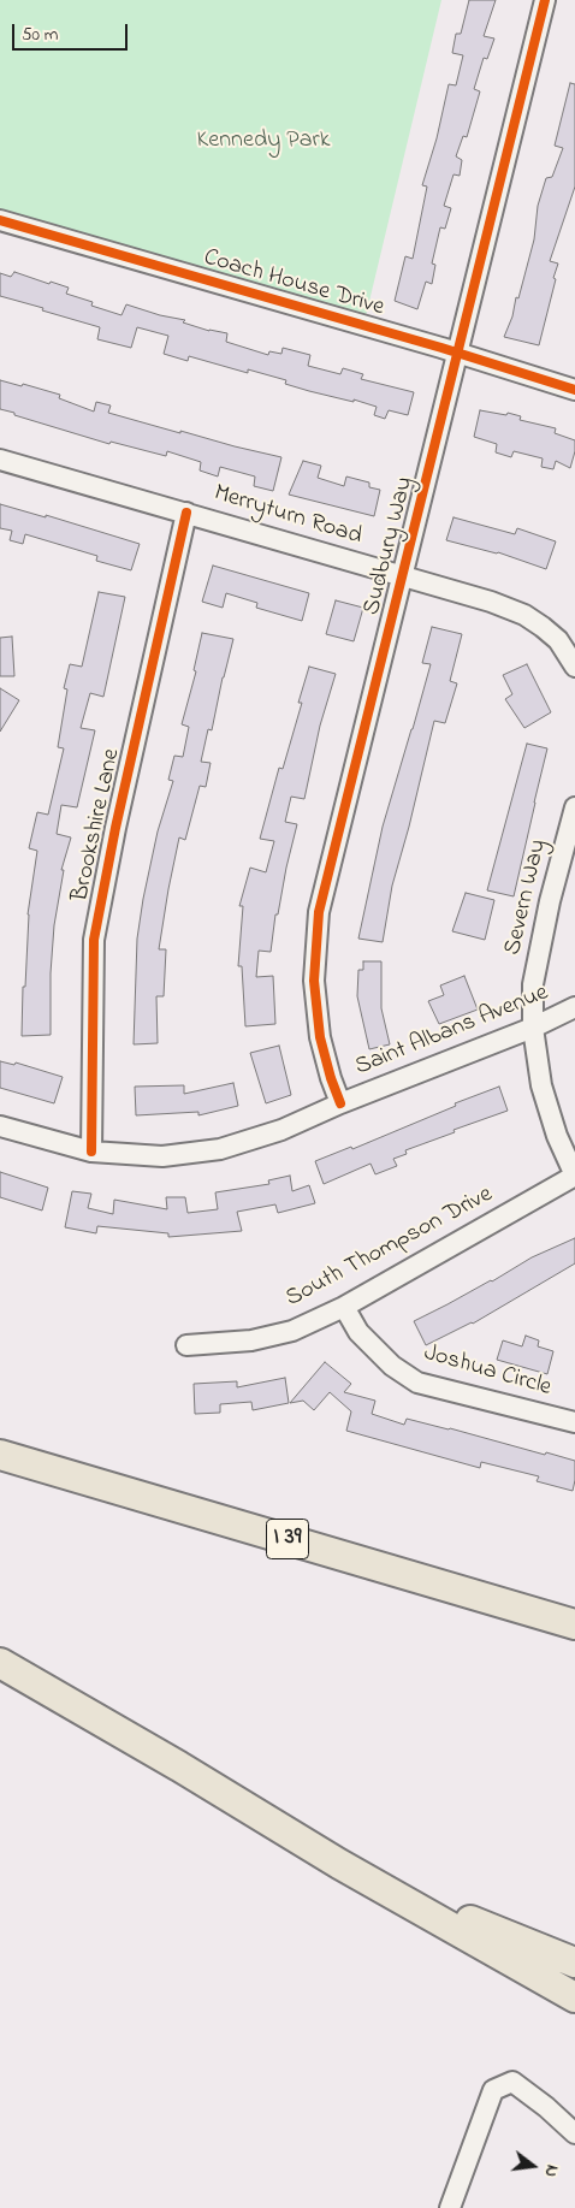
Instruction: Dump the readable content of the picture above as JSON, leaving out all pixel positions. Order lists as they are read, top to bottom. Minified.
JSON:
{"streets":{"highway":["I 39"],"street":["Coach House Drive","Merryturn Road","Sudbury Way","Brookshire Lane","Severn Way","Saint Albans Avenue","South Thompson Drive","Joshua Circle"]},"crossings":[["Coach House Drive","Sudbury Way"],["Merryturn Road","Sudbury Way"],["Merryturn Road","Brookshire Lane"],["Sudbury Way","Saint Albans Avenue"],["Brookshire Lane","Saint Albans Avenue"],["Severn Way","Saint Albans Avenue"],["Severn Way","South Thompson Drive"],["South Thompson Drive","Joshua Circle"]],"parks":["Kennedy Park"],"scale_bar":"50 m","north":"right"}
